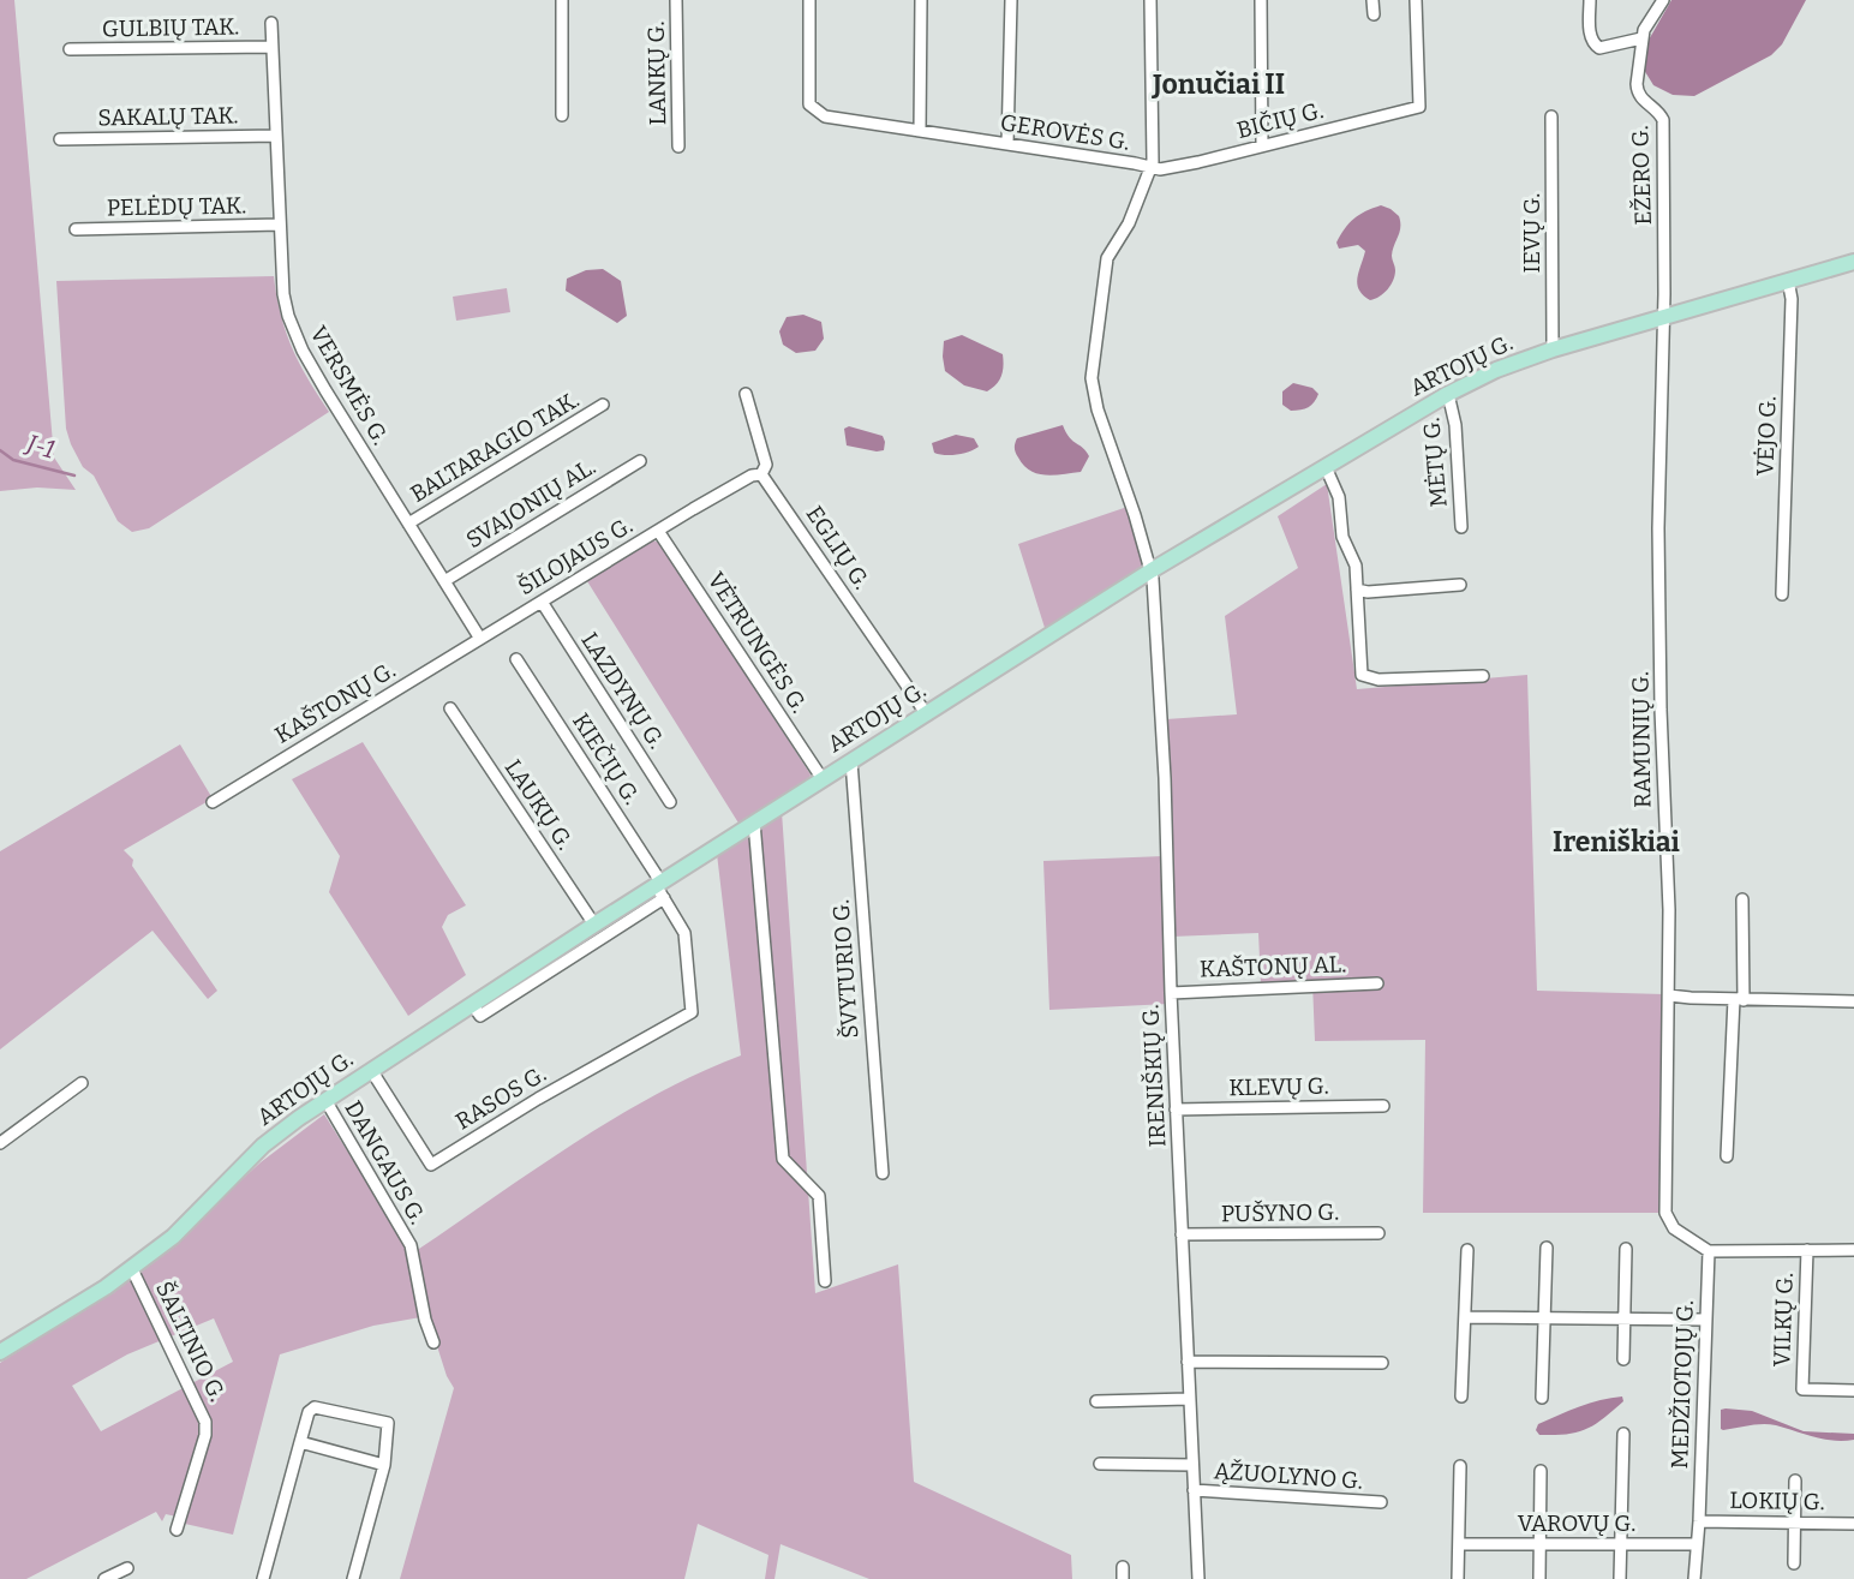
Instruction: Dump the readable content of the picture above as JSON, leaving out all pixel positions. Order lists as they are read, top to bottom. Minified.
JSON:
{"streets":{"main road":["ARTOJŲ G."],"street":["GULBIŲ TAK.","LANKŲ G.","SAKALŲ TAK.","BIČIŲ G.","GEROVĖS G.","EŽERO G.","PELĖDŲ TAK.","IEVŲ G.","VERSMĖS G.","VĖJO G.","BALTARAGIO TAK.","MĖTŲ G.","SVAJONIŲ AL.","EGLIŲ G.","ŠILOJAUS G.","VĖTRUNGĖS G.","LAZDYNŲ G.","KAŠTONŲ G.","RAMUNIŲ G.","KIEČIŲ G.","LAUKŲ G.","KAŠTONŲ AL.","ŠVYTURIO G.","IRENIŠKIŲ G.","KLEVŲ G.","RASOS G.","DANGAUS G.","PUŠYNO G.","VILKŲ G.","ŠALTINIO G.","MEDŽIOTOJŲ G.","ĄŽUOLYNO G.","LOKIŲ G.","VAROVŲ G."]},"crossings":[["GULBIŲ TAK.","VERSMĖS G."],["SAKALŲ TAK.","VERSMĖS G."],["BIČIŲ G.","GEROVĖS G."],["GEROVĖS G.","ARTOJŲ G."],["GEROVĖS G.","IRENIŠKIŲ G."],["EŽERO G.","ARTOJŲ G."],["EŽERO G.","RAMUNIŲ G."],["PELĖDŲ TAK.","VERSMĖS G."],["IEVŲ G.","ARTOJŲ G."],["ARTOJŲ G.","VĖJO G."],["ARTOJŲ G.","MĖTŲ G."],["ARTOJŲ G.","EGLIŲ G."],["ARTOJŲ G.","VĖTRUNGĖS G."],["ARTOJŲ G.","RAMUNIŲ G."],["ARTOJŲ G.","KIEČIŲ G."],["ARTOJŲ G.","LAUKŲ G."],["ARTOJŲ G.","ŠVYTURIO G."],["ARTOJŲ G.","IRENIŠKIŲ G."],["ARTOJŲ G.","RASOS G."],["ARTOJŲ G.","DANGAUS G."],["ARTOJŲ G.","ŠALTINIO G."],["VERSMĖS G.","BALTARAGIO TAK."],["VERSMĖS G.","SVAJONIŲ AL."],["VERSMĖS G.","ŠILOJAUS G."],["VERSMĖS G.","KAŠTONŲ G."],["EGLIŲ G.","ŠILOJAUS G."],["ŠILOJAUS G.","VĖTRUNGĖS G."],["ŠILOJAUS G.","LAZDYNŲ G."],["ŠILOJAUS G.","KAŠTONŲ G."],["RAMUNIŲ G.","MEDŽIOTOJŲ G."],["KIEČIŲ G.","RASOS G."],["KAŠTONŲ AL.","IRENIŠKIŲ G."],["IRENIŠKIŲ G.","KLEVŲ G."],["IRENIŠKIŲ G.","PUŠYNO G."],["IRENIŠKIŲ G.","ĄŽUOLYNO G."],["MEDŽIOTOJŲ G.","LOKIŲ G."],["MEDŽIOTOJŲ G.","VAROVŲ G."]],"districts":["Jonučiai II","Ireniškiai"],"water":["J-1"]}
